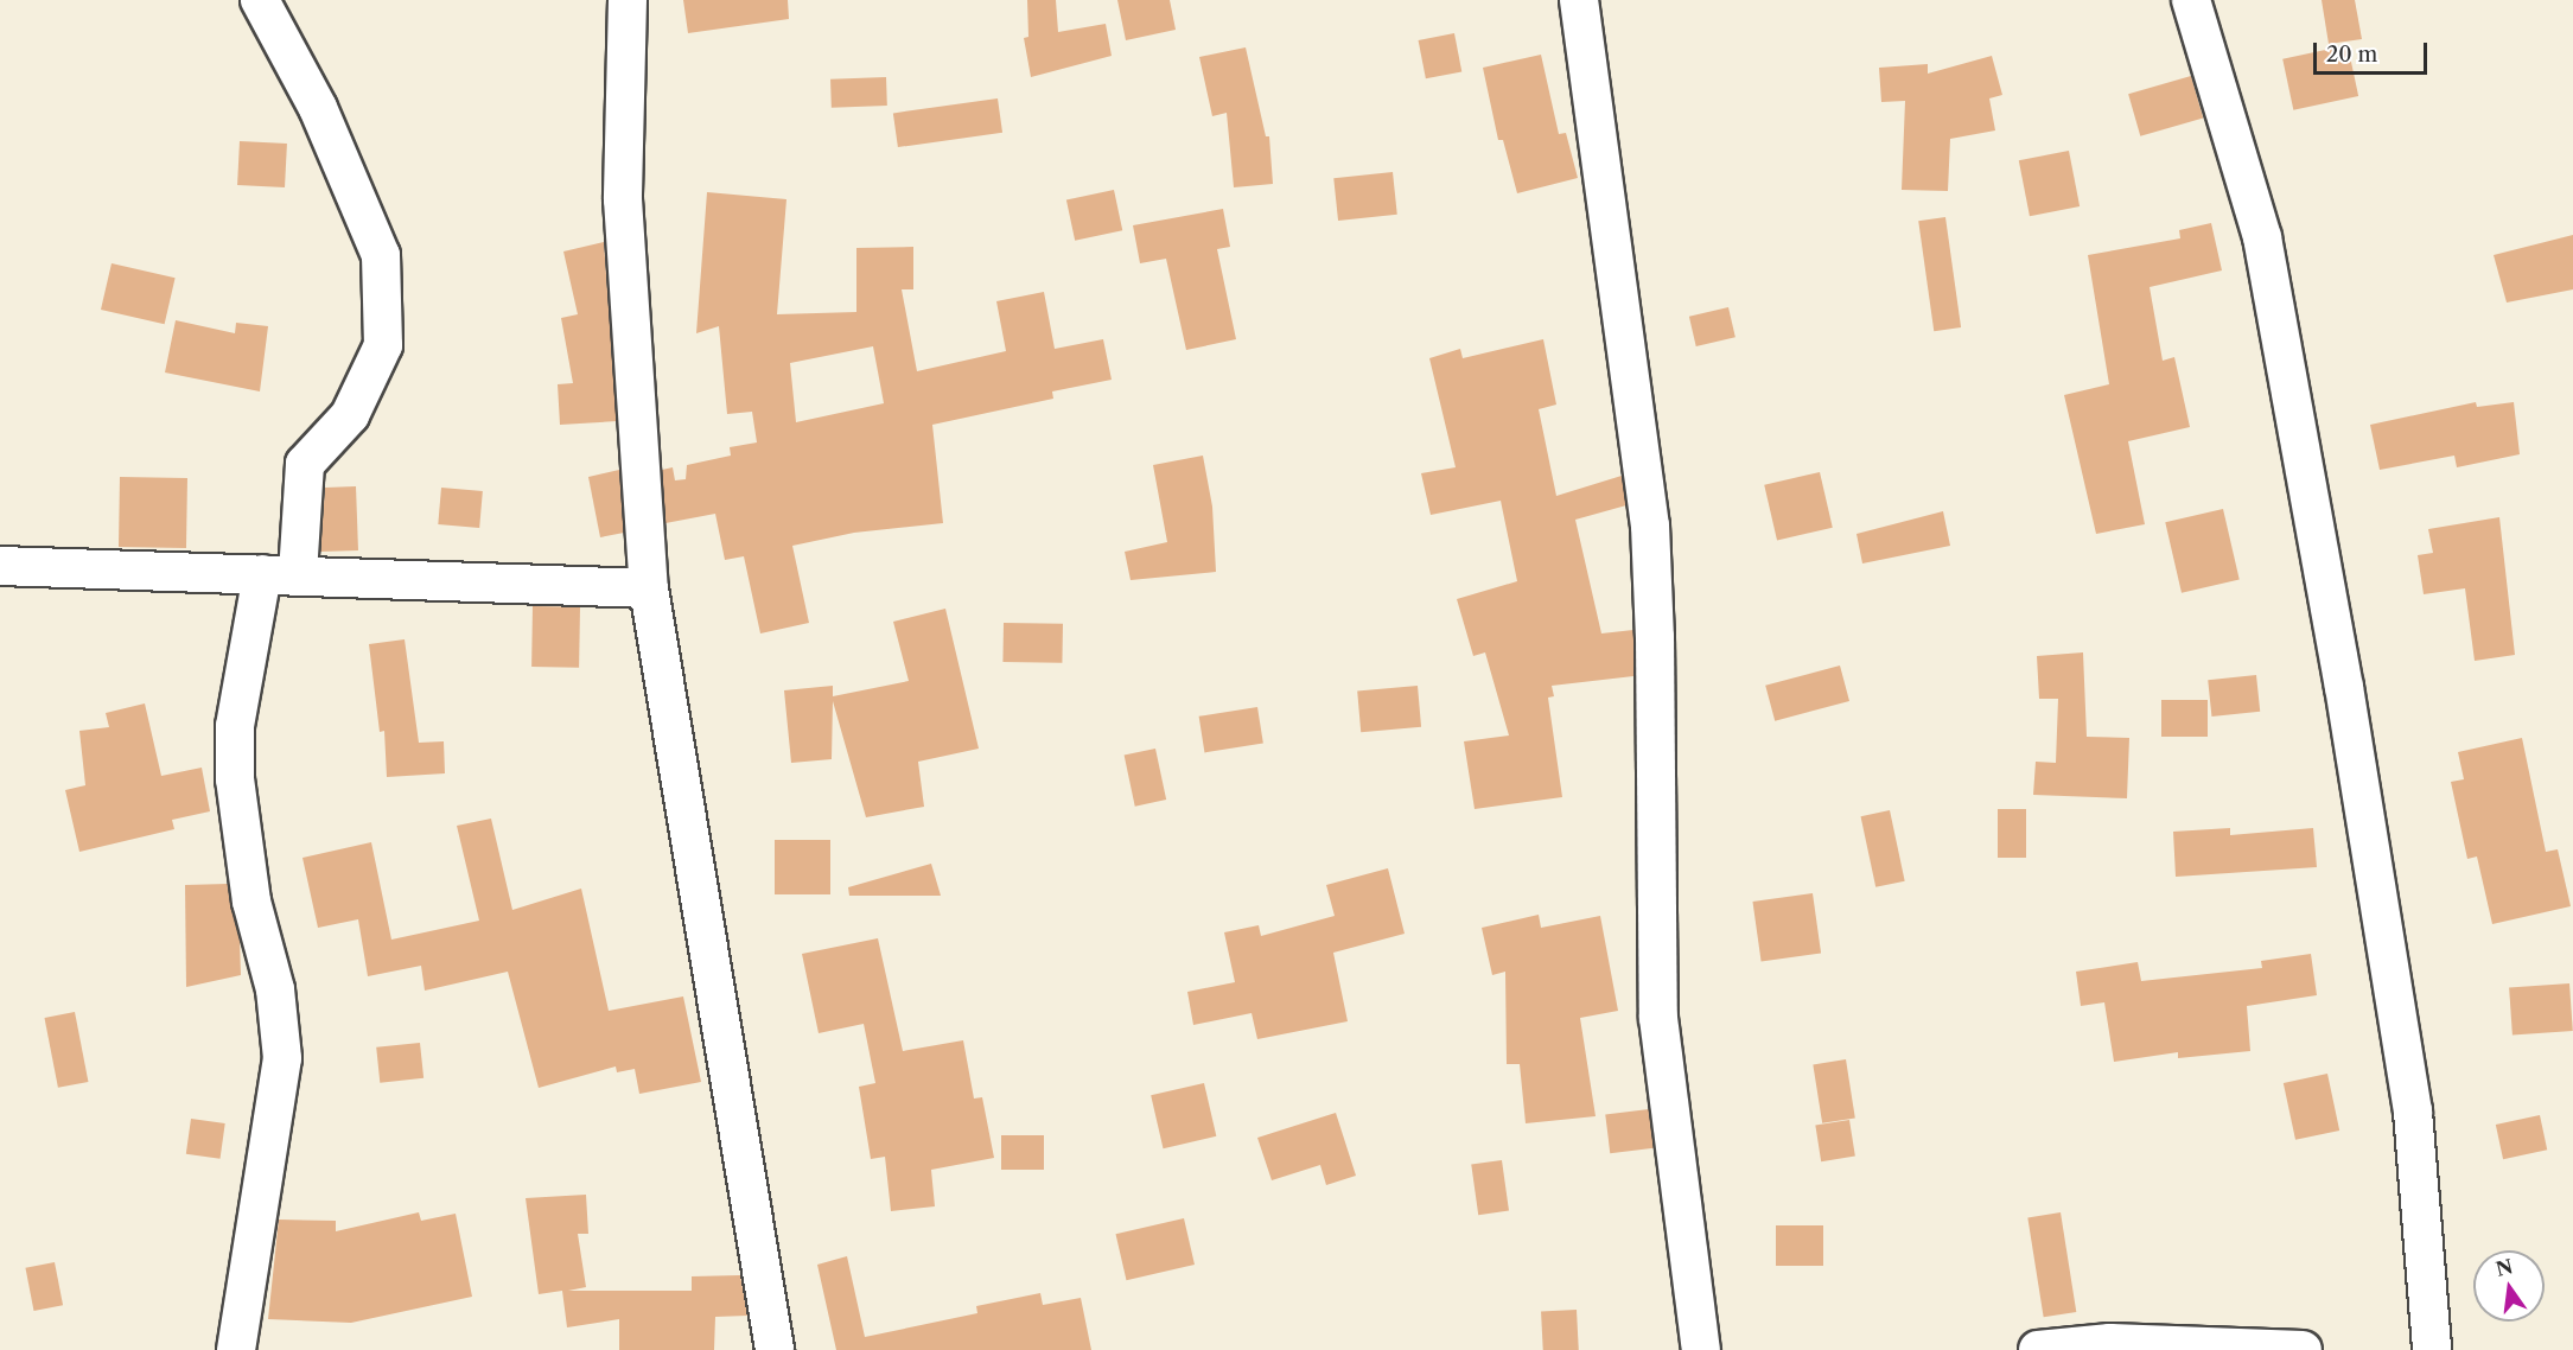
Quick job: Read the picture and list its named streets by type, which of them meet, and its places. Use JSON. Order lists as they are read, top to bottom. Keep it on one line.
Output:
{"scale_bar":"20 m","north":"top"}
